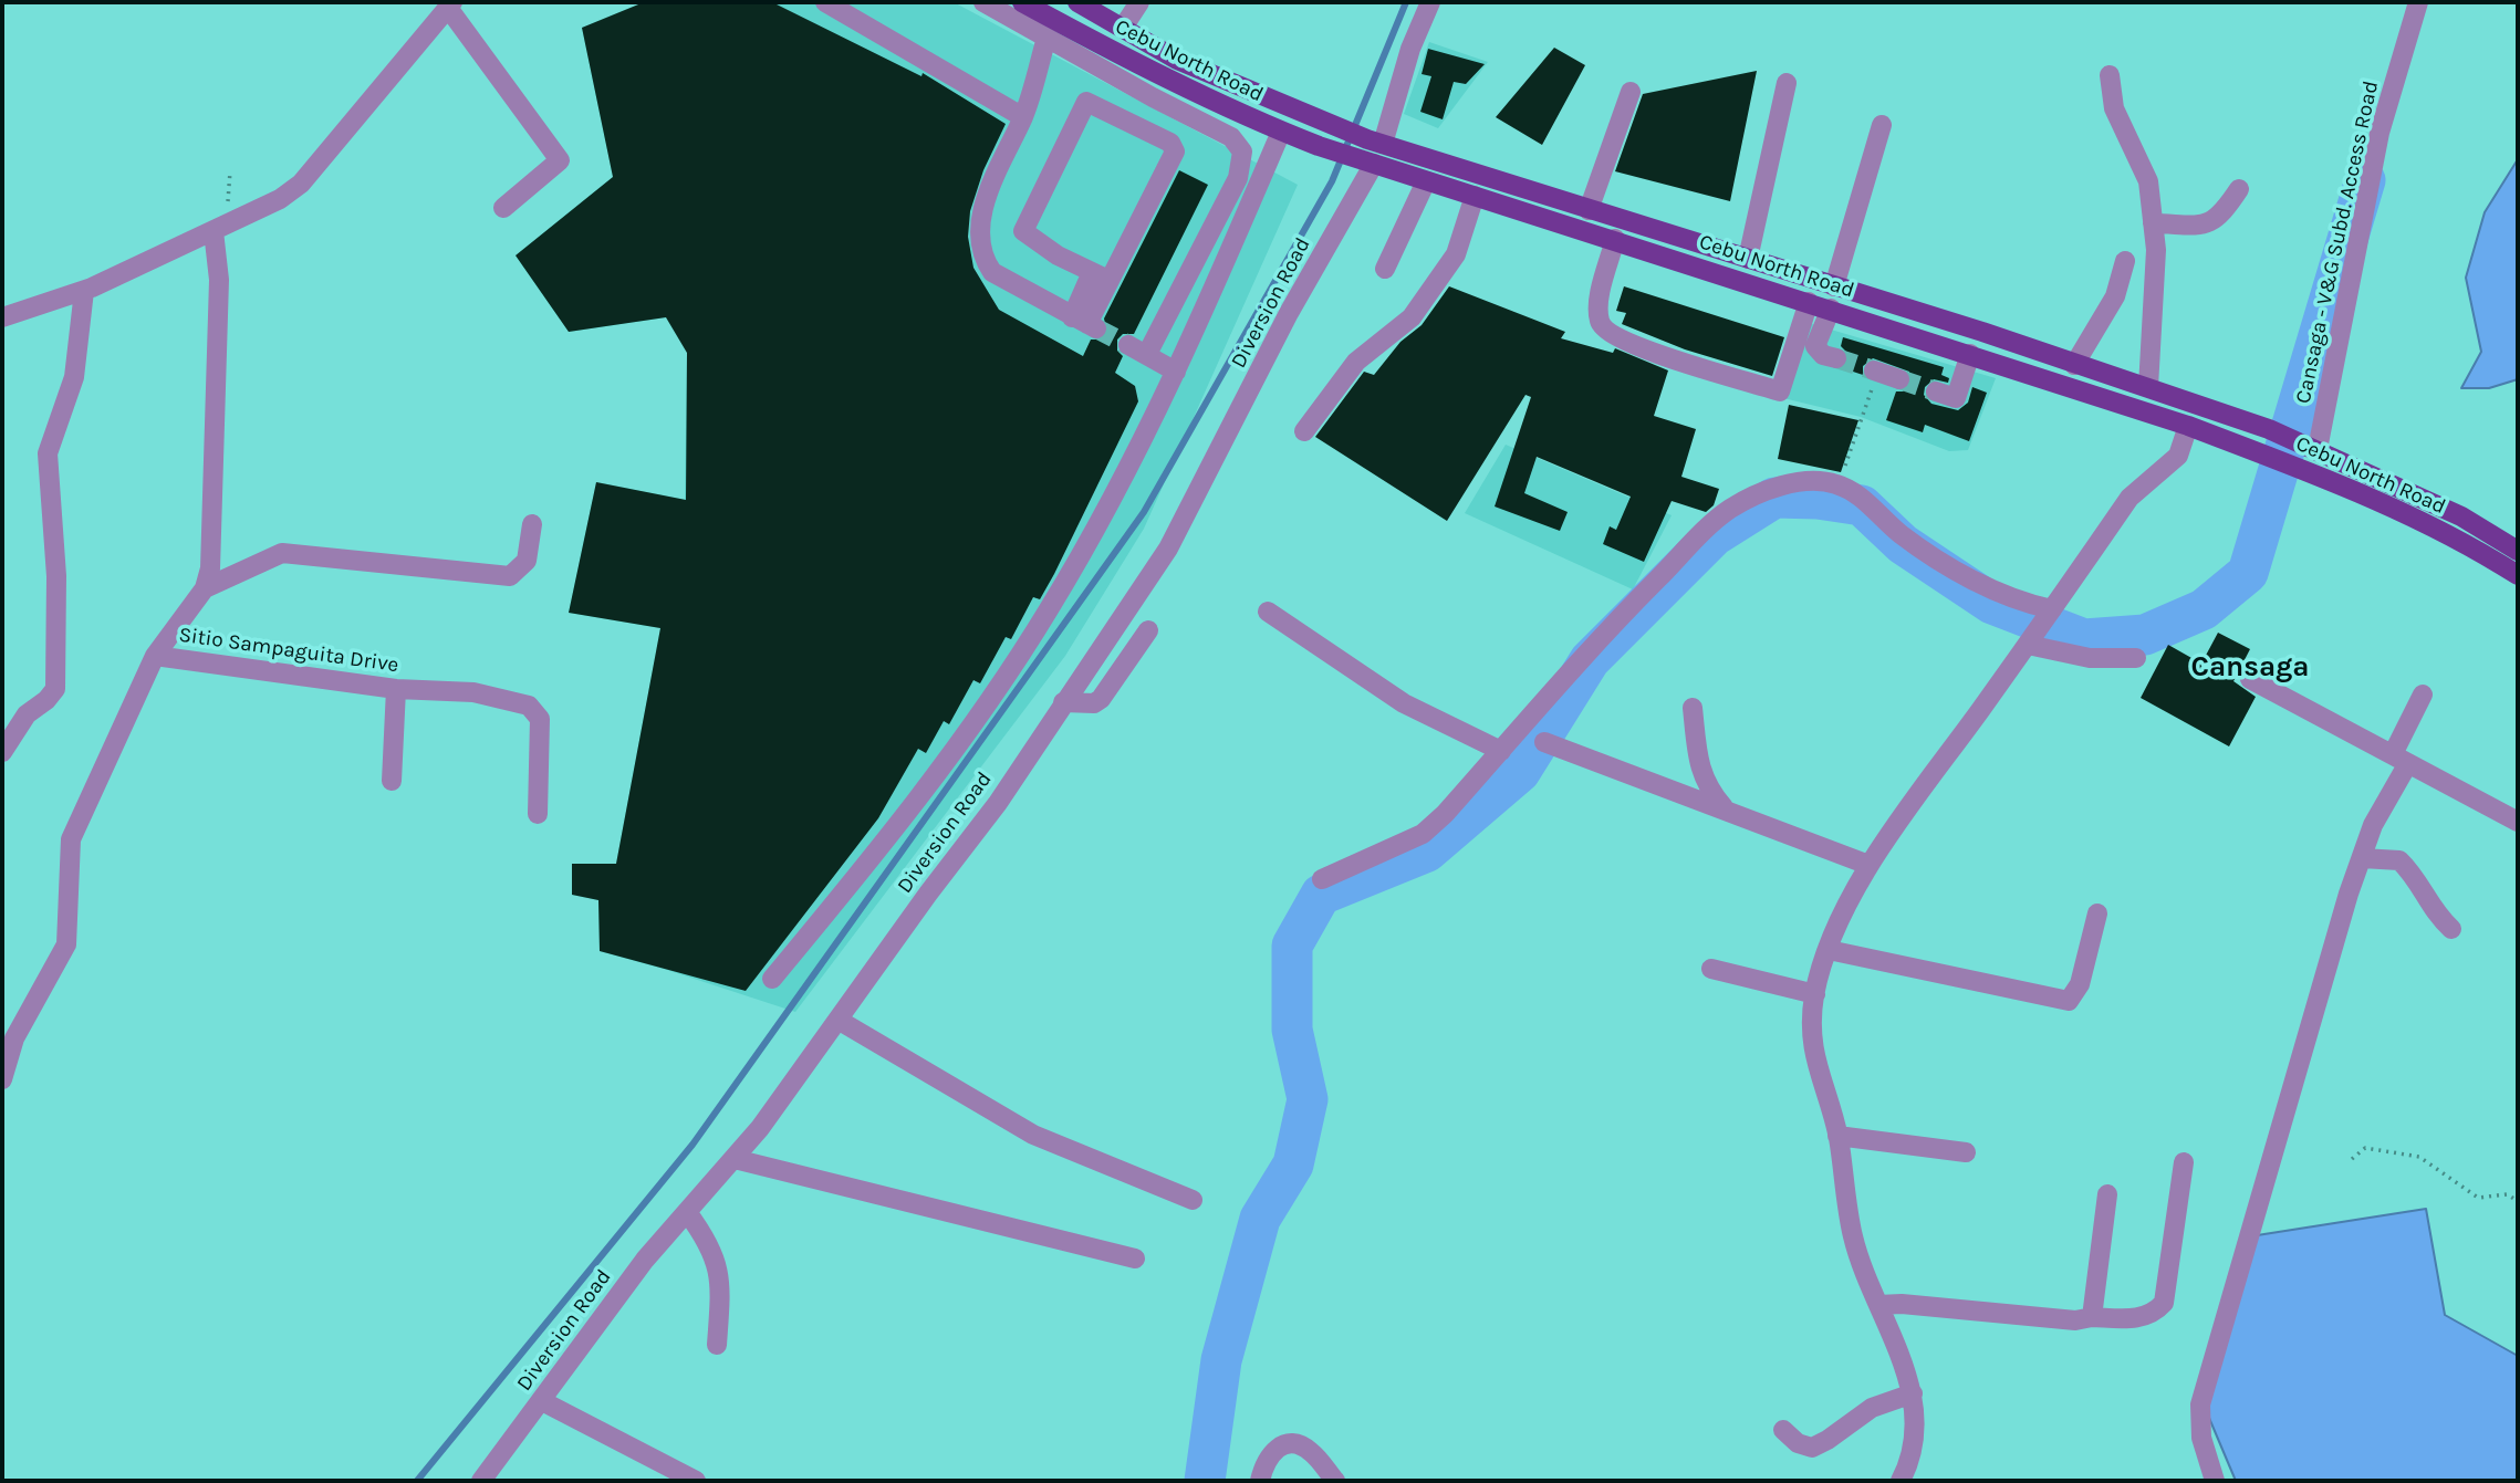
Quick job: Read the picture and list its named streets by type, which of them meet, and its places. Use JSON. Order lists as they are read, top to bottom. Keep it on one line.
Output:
{"streets":{"main road":["Cebu North Road"],"street":["Cansaga - V&G Subd. Access Road","Diversion Road","Sitio Sampaguita Drive"]},"crossings":[["Cebu North Road","Cansaga - V&G Subd. Access Road"],["Cebu North Road","Diversion Road"]],"districts":["Cansaga"]}
